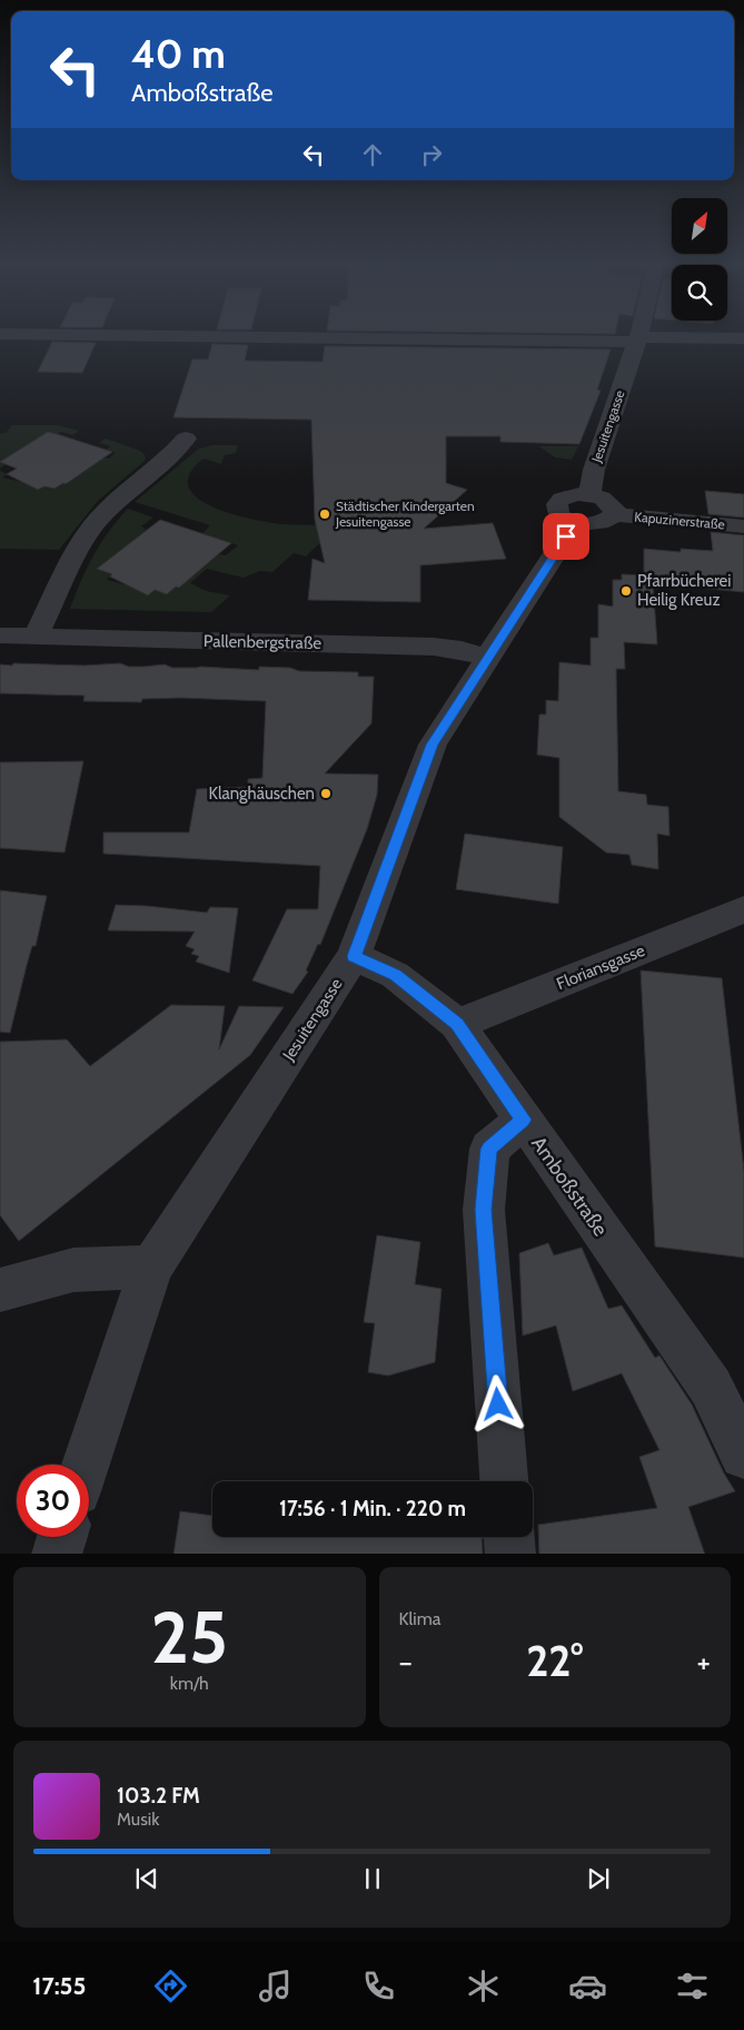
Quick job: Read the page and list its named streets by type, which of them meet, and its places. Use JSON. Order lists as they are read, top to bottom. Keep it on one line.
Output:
{"streets":{"street":["Jesuitengasse","Kapuzinerstraße","Pallenbergstraße","Floriansgasse","Amboßstraße"]},"crossings":[["Jesuitengasse","Pallenbergstraße"],["Jesuitengasse","Amboßstraße"],["Floriansgasse","Amboßstraße"]],"places":["Städtischer Kindergarten Jesuitengasse","Pfarrbücherei Heilig Kreuz","Klanghäuschen"],"north":"top right","page":{"turn":["40 m","Amboßstraße"],"limit":"30","trip":"17:56 · 1 Min. · 220 m","tile":[["25","km/h"],"Klima"],"heat":["−","22°","+"],"song":["103.2 FM","Musik"],"tabs":"17:55"}}
